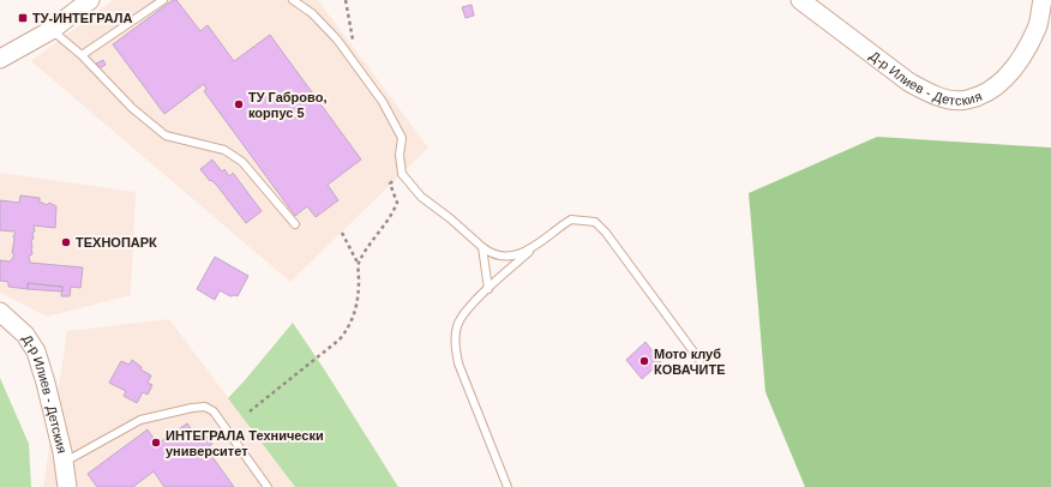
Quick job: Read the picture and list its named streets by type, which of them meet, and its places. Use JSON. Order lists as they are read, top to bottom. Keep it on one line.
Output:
{"streets":{"street":["Д-р Илиев - Детския"]},"places":{"transit":["ТУ-ИНТЕГРАЛА"],"other":["ТУ Габрово, корпус 5","ТЕХНОПАРК","Мото клуб КОВАЧИТЕ","ИНТЕГРАЛА Технически университет"]}}
